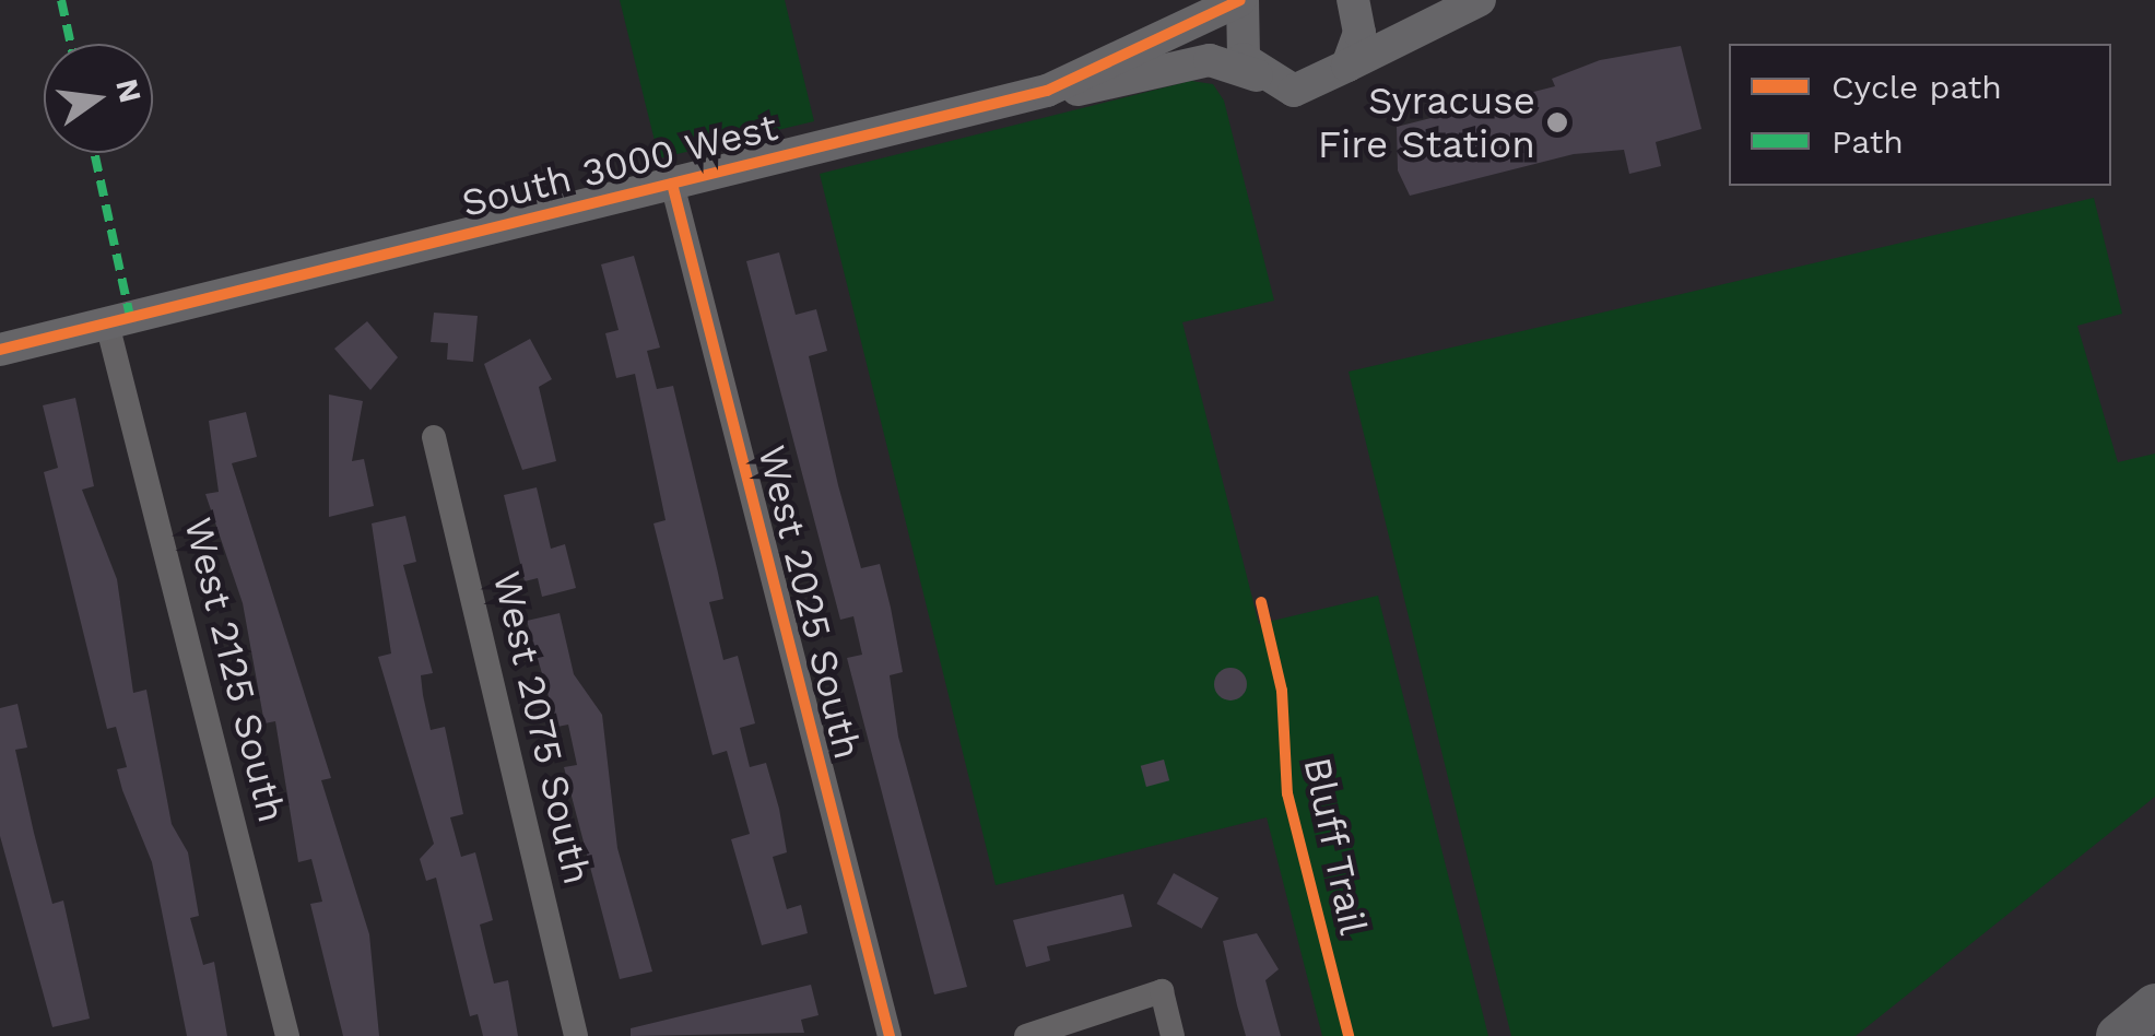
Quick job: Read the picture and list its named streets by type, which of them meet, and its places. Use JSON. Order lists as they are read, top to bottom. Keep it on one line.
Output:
{"streets":{"street":["South 3000 West","West 2025 South","West 2125 South","West 2075 South"],"cycle path":["Bluff Trail"]},"crossings":[["South 3000 West","West 2025 South"],["South 3000 West","West 2125 South"]],"places":["Syracuse Fire Station"],"legend":["Cycle path","Path"],"north":"right"}
